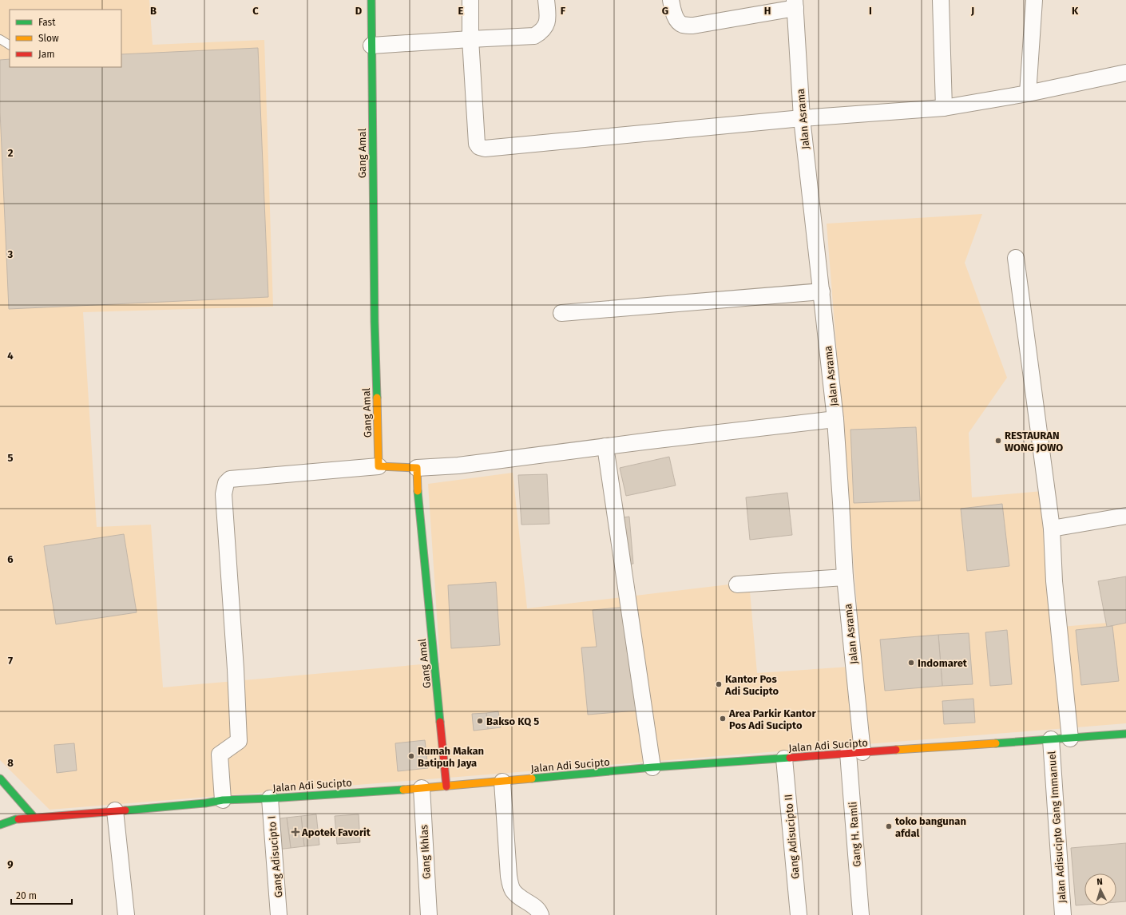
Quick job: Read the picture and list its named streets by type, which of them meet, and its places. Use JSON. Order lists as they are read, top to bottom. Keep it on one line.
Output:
{"streets":{"main road":["Gang Amal","Jalan Adi Sucipto"],"street":["Jalan Asrama","Jalan Adisucipto Gang Immanuel","Gang H. Ramli","Gang Adisucipto II","Gang Ikhlas","Gang Adisucipto I"]},"crossings":[["Jalan Asrama","Jalan Adi Sucipto"],["Jalan Asrama","Gang H. Ramli"],["Gang Amal","Jalan Adi Sucipto"],["Jalan Adi Sucipto","Jalan Adisucipto Gang Immanuel"],["Jalan Adi Sucipto","Gang H. Ramli"],["Jalan Adi Sucipto","Gang Adisucipto II"],["Jalan Adi Sucipto","Gang Ikhlas"],["Jalan Adi Sucipto","Gang Adisucipto I"]],"places":{"other":["RESTAURAN WONG JOWO","Indomaret","Kantor Pos Adi Sucipto","Area Parkir Kantor Pos Adi Sucipto","Bakso KQ 5","Rumah Makan Batipuh Jaya","toko bangunan afdal"],"health":["Apotek Favorit"]},"legend":["Fast","Slow","Jam"],"scale_bar":"20 m","north":"top","grid":{"columns":["B","C","D","E","F","G","H","I","J","K"],"rows":["2","3","4","5","6","7","8","9"]}}
